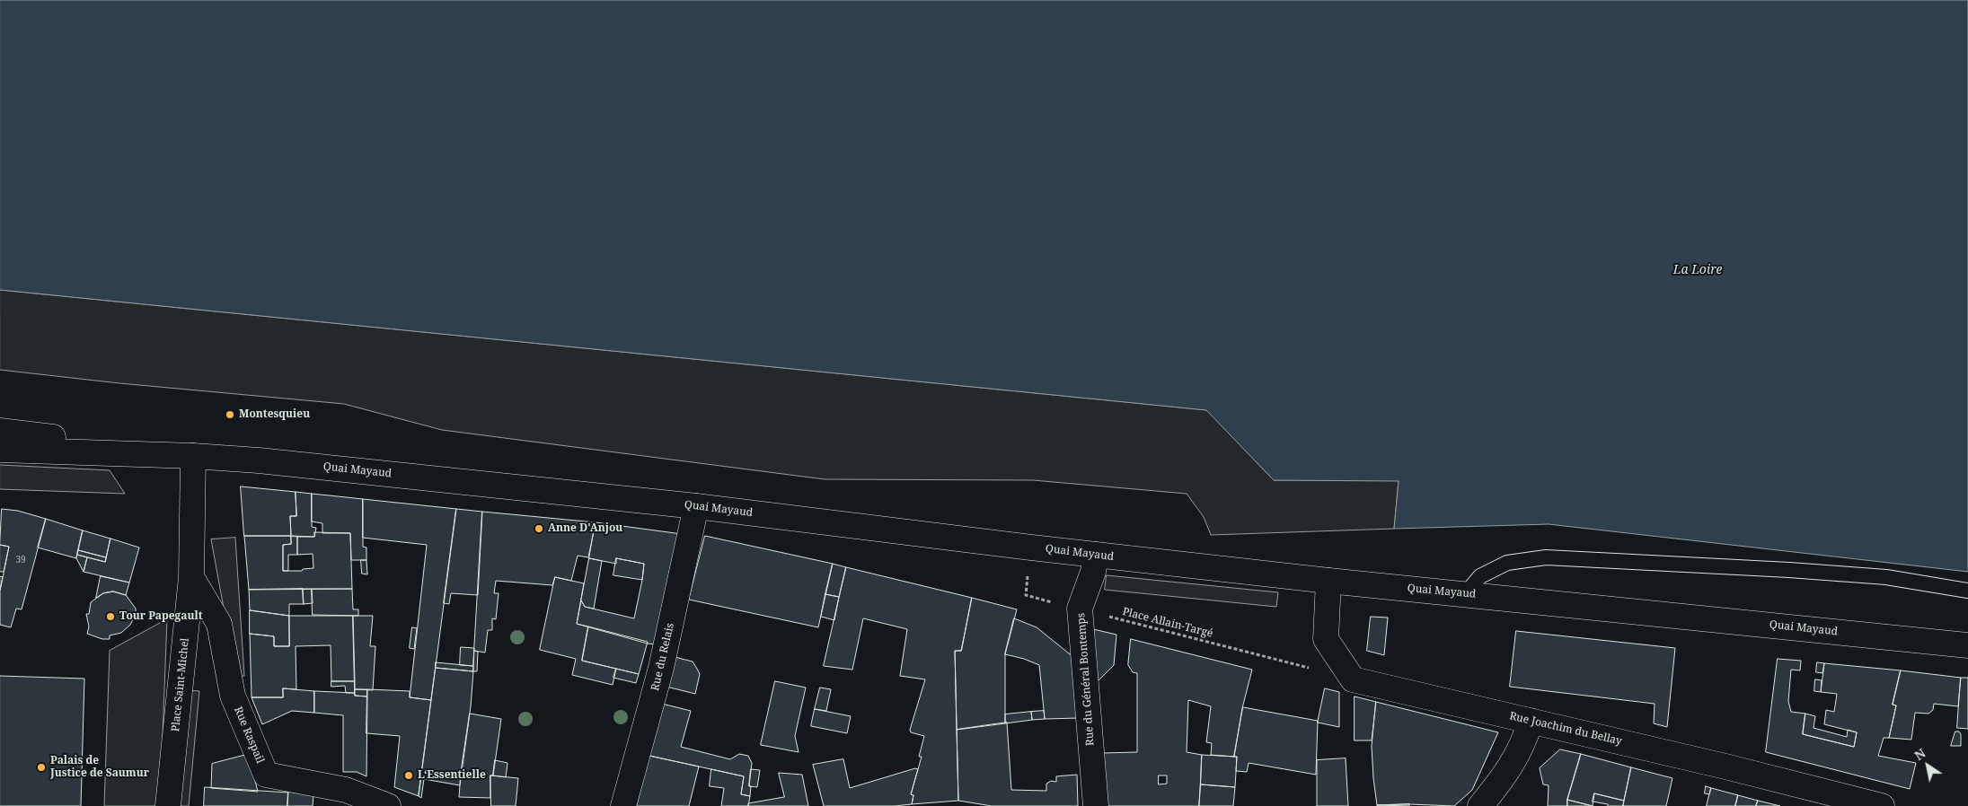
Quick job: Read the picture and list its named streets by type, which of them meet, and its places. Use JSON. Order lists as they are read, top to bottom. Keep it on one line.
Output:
{"streets":{"main road":["Quai Mayaud","Rue du Relais","Rue du Général Bontemps","Place Saint-Michel","Rue Joachim du Bellay","Rue Raspail"],"path":["Place Allain-Targé"]},"crossings":[["Quai Mayaud","Place Allain-Targé"],["Quai Mayaud","Rue du Relais"],["Quai Mayaud","Rue du Général Bontemps"],["Quai Mayaud","Place Saint-Michel"],["Place Allain-Targé","Rue du Général Bontemps"],["Place Allain-Targé","Rue Joachim du Bellay"],["Place Saint-Michel","Rue Raspail"]],"water":["La Loire"],"places":["Montesquieu","Anne D'Anjou","Tour Papegault","Palais de Justice de Saumur","L‘Essentielle"],"house_numbers":["39"],"north":"top left"}
